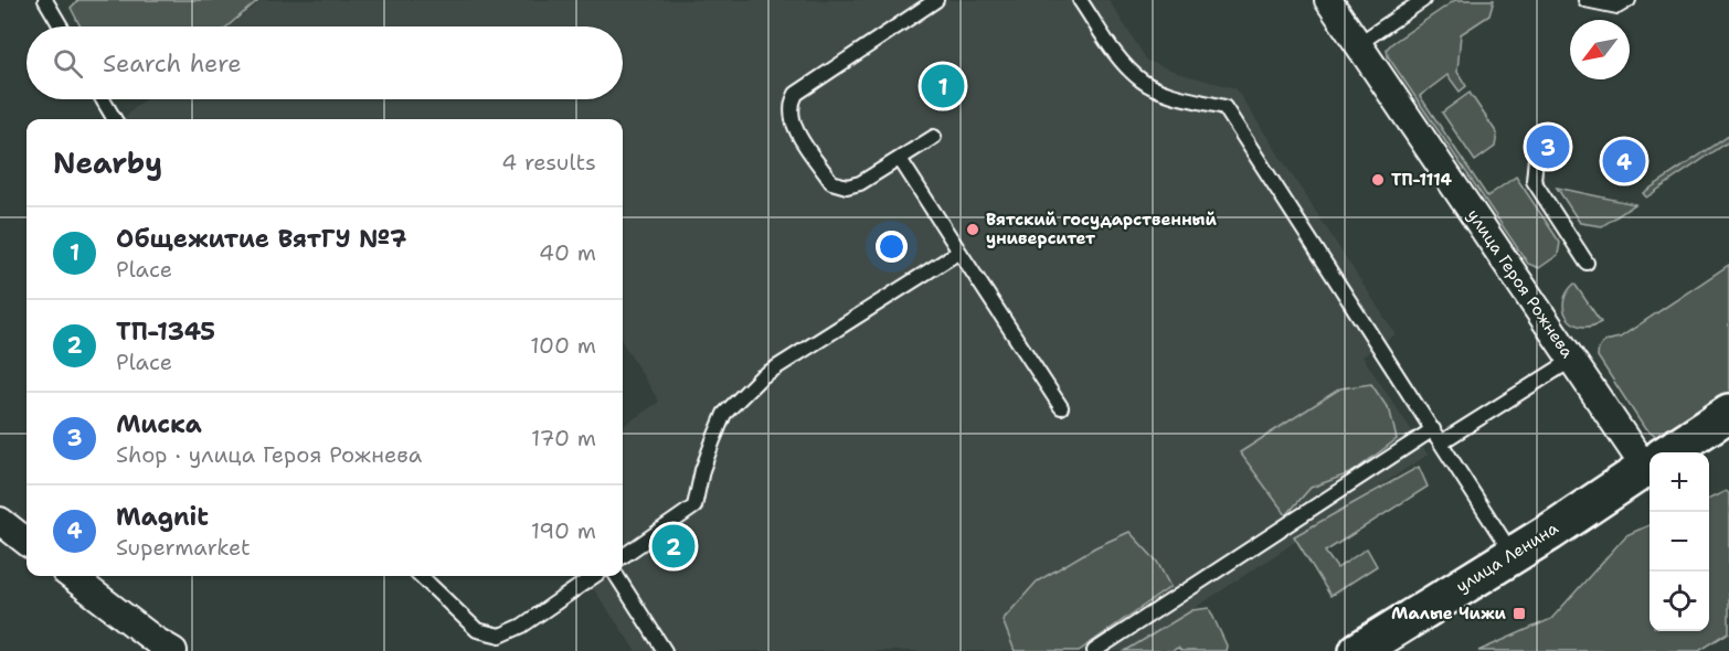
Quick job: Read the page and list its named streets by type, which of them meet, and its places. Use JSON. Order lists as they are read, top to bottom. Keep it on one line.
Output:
{"streets":{"main road":["улица Ленина"],"street":["улица Героя Рожнева"]},"places":{"other":["ТП-1114","Вятский государственный университет"],"transit":["Малые Чижи"]},"north":"bottom left","page":{"search":"Search here","pins":["1","3","4","2"],"heading":["Nearby","4 results"],"list":[{"mark":"1","name":"Общежитие ВятГУ №7","note":"Place","value":"40 m"},{"mark":"2","name":"ТП-1345","note":"Place","value":"100 m"},{"mark":"3","name":"Миска","note":"Shop · улица Героя Рожнева","value":"170 m"},{"mark":"4","name":"Magnit","note":"Supermarket","value":"190 m"}],"map_buttons":["+","−"]}}
